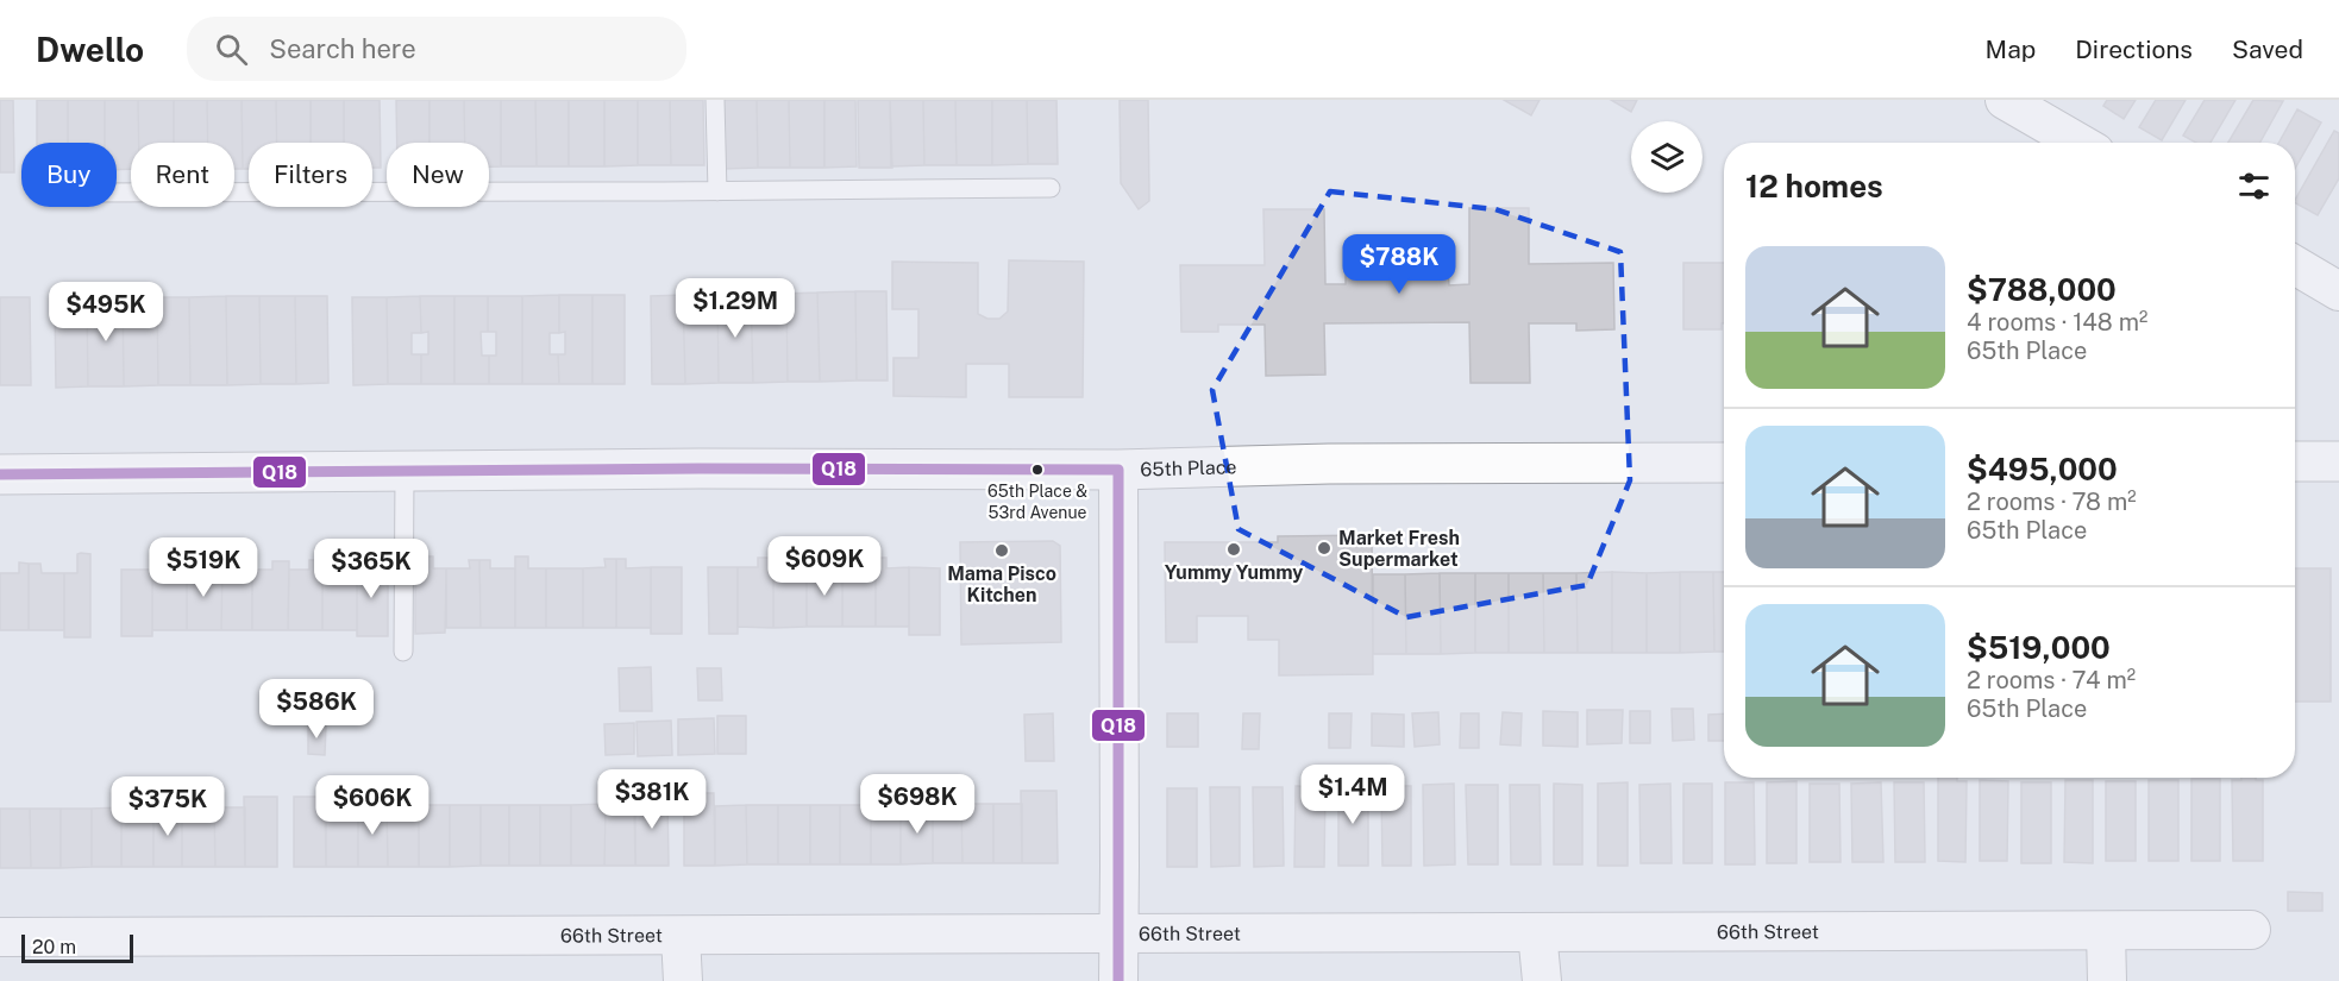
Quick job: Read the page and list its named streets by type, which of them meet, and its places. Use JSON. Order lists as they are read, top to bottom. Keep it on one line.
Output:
{"streets":{"street":["65th Place","66th Street"]},"places":["65th Place & 53rd Avenue","Market Fresh Supermarket","Yummy Yummy","Mama Pisco Kitchen"],"lines":["transit line Q18"],"scale_bar":"20 m","page":{"header":"Dwello","search":"Search here","nav":["Map","Directions","Saved"],"chip":["Buy","Rent","Filters","New"],"heading":"12 homes","list":[{"name":"$788,000","note":"4 rooms · 148 m² · 65th Place"},{"name":"$495,000","note":"2 rooms · 78 m² · 65th Place"},{"name":"$519,000","note":"2 rooms · 74 m² · 65th Place"}],"price":["$788K","$1.29M","$495K","$609K","$519K","$365K","$586K","$1.4M","$381K","$698K","$606K","$375K"],"scale":"20 m"}}
